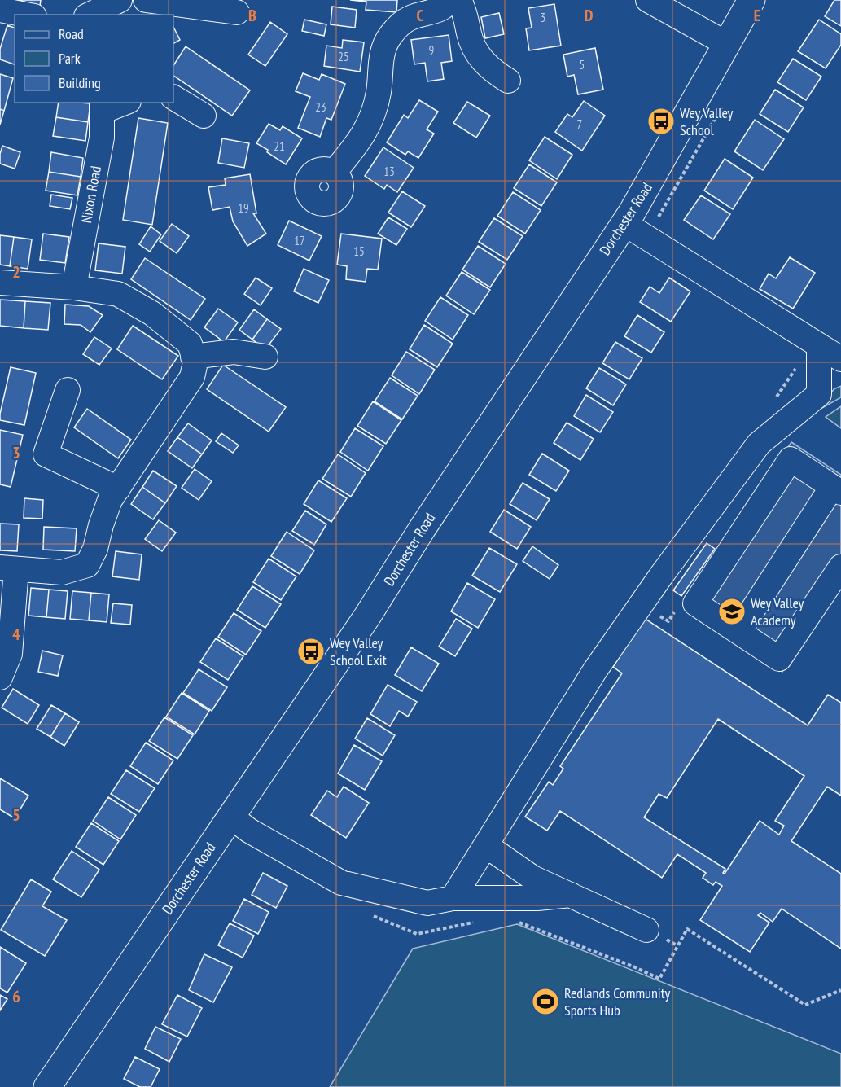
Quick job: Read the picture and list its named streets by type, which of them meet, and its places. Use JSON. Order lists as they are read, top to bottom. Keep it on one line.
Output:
{"streets":{"main road":["Dorchester Road"],"street":["Nixon Road"]},"places":{"bus stop":["Wey Valley School","Wey Valley School Exit"],"school or university":["Wey Valley Academy"],"sports":["Redlands Community Sports Hub"]},"house_numbers":["3","9","25","5","23","7","21","13","19","17","15"],"legend":["Road","Park","Building"],"grid":{"columns":["B","C","D","E"],"rows":["2","3","4","5","6"]}}
